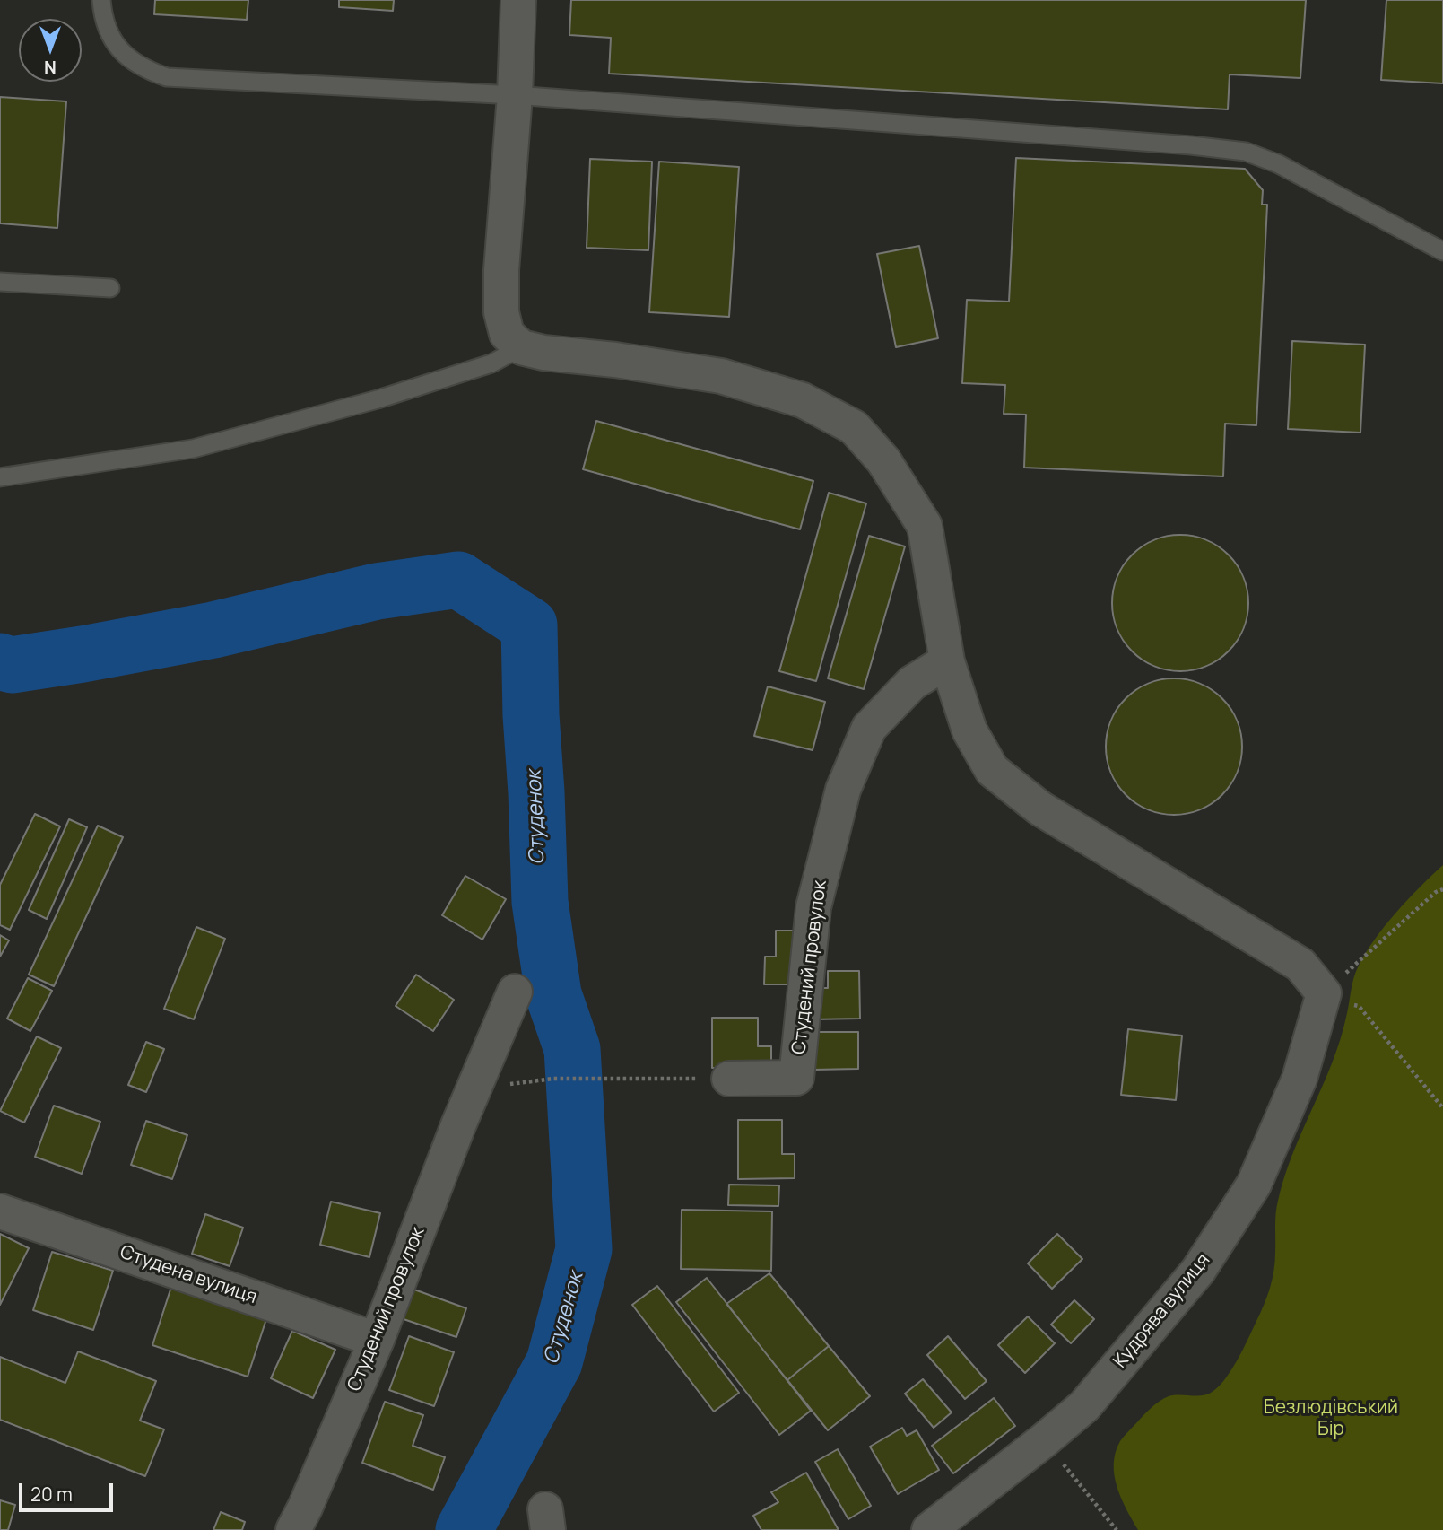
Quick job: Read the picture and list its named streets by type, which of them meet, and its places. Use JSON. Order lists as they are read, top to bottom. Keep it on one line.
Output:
{"streets":{"street":["Студений провулок","Студена вулиця","Кудрява вулиця"]},"crossings":[["Студений провулок","Студена вулиця"]],"water":["Студенок"],"parks":["Безлюдівський Бір"],"scale_bar":"20 m","north":"bottom"}
